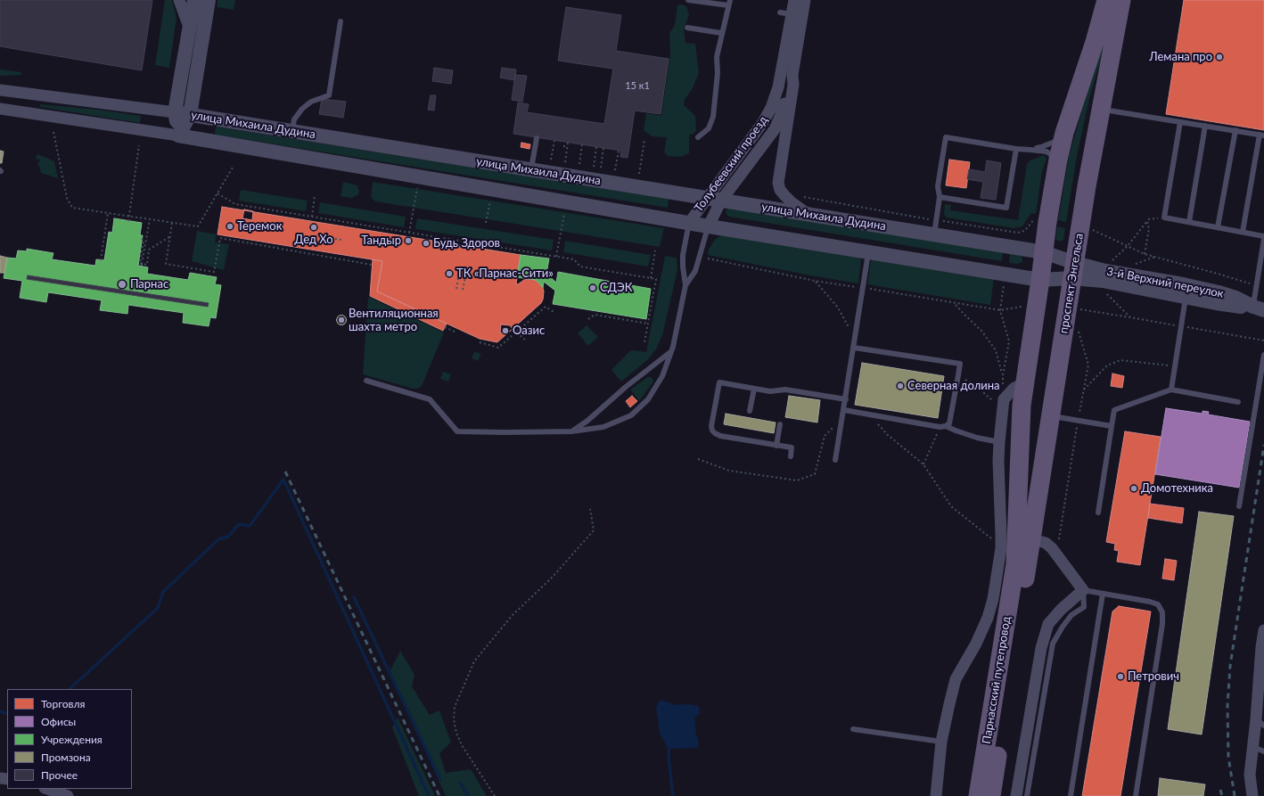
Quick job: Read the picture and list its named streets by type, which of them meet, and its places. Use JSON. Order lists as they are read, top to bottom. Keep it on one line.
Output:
{"streets":{"main road":["проспект Энгельса","Парнасский путепровод"],"street":["улица Михаила Дудина","Толубеевский проезд","3-й Верхний переулок"]},"crossings":[["улица Михаила Дудина","Толубеевский проезд"],["улица Михаила Дудина","3-й Верхний переулок"],["улица Михаила Дудина","проспект Энгельса"],["3-й Верхний переулок","проспект Энгельса"],["проспект Энгельса","Парнасский путепровод"]],"places":["Лемана про","Теремок","Дед Хо","Тандыр","Будь Здоров","ТК «Парнас-Сити»","Парнас","СДЭК","Вентиляционная шахта метро","Оазис","Северная долина","Домотехника","Петрович"],"house_numbers":["15 к1"],"legend":["Торговля","Офисы","Учреждения","Промзона","Прочее"]}
